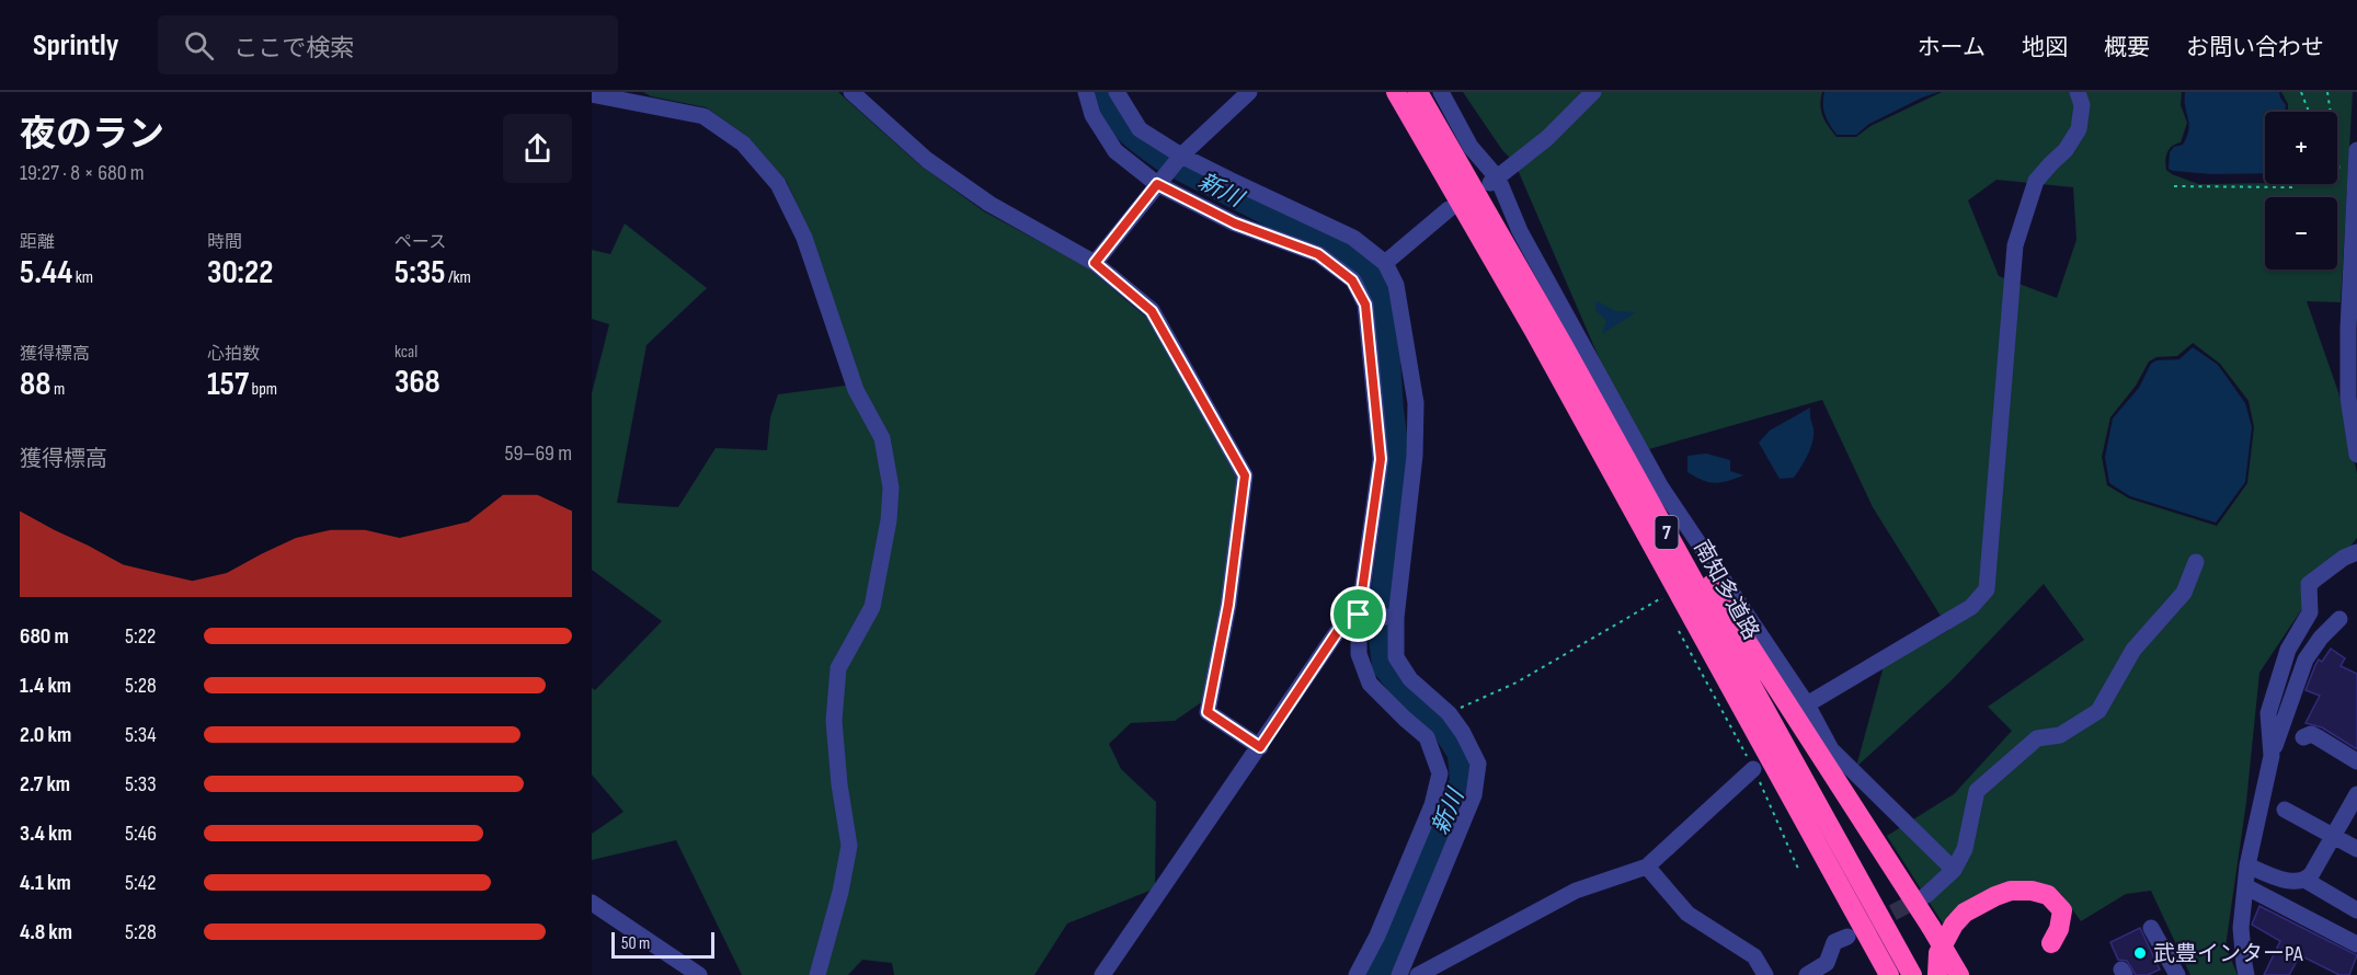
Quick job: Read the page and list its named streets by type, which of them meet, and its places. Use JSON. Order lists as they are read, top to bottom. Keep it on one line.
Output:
{"streets":{"highway":["7","南知多道路"]},"water":["新川"],"places":["武豊インターPA"],"scale_bar":"50 m","page":{"header":"Sprintly","search":"ここで検索","nav":["ホーム","地図","概要","お問い合わせ"],"heading":["夜のラン","19:27 · 8 × 680 m"],"map_buttons":["+","−"],"stats":[["距離","5.44 km"],["時間","30:22"],["ペース","5:35 /km"],["獲得標高","88 m"],["心拍数","157 bpm"],["kcal","368"]],"chart":["獲得標高","59–69 m"],"list":[{"name":"680 m","note":"5:22"},{"name":"1.4 km","note":"5:28"},{"name":"2.0 km","note":"5:34"},{"name":"2.7 km","note":"5:33"},{"name":"3.4 km","note":"5:46"},{"name":"4.1 km","note":"5:42"},{"name":"4.8 km","note":"5:28"}],"scale":"50 m"}}
